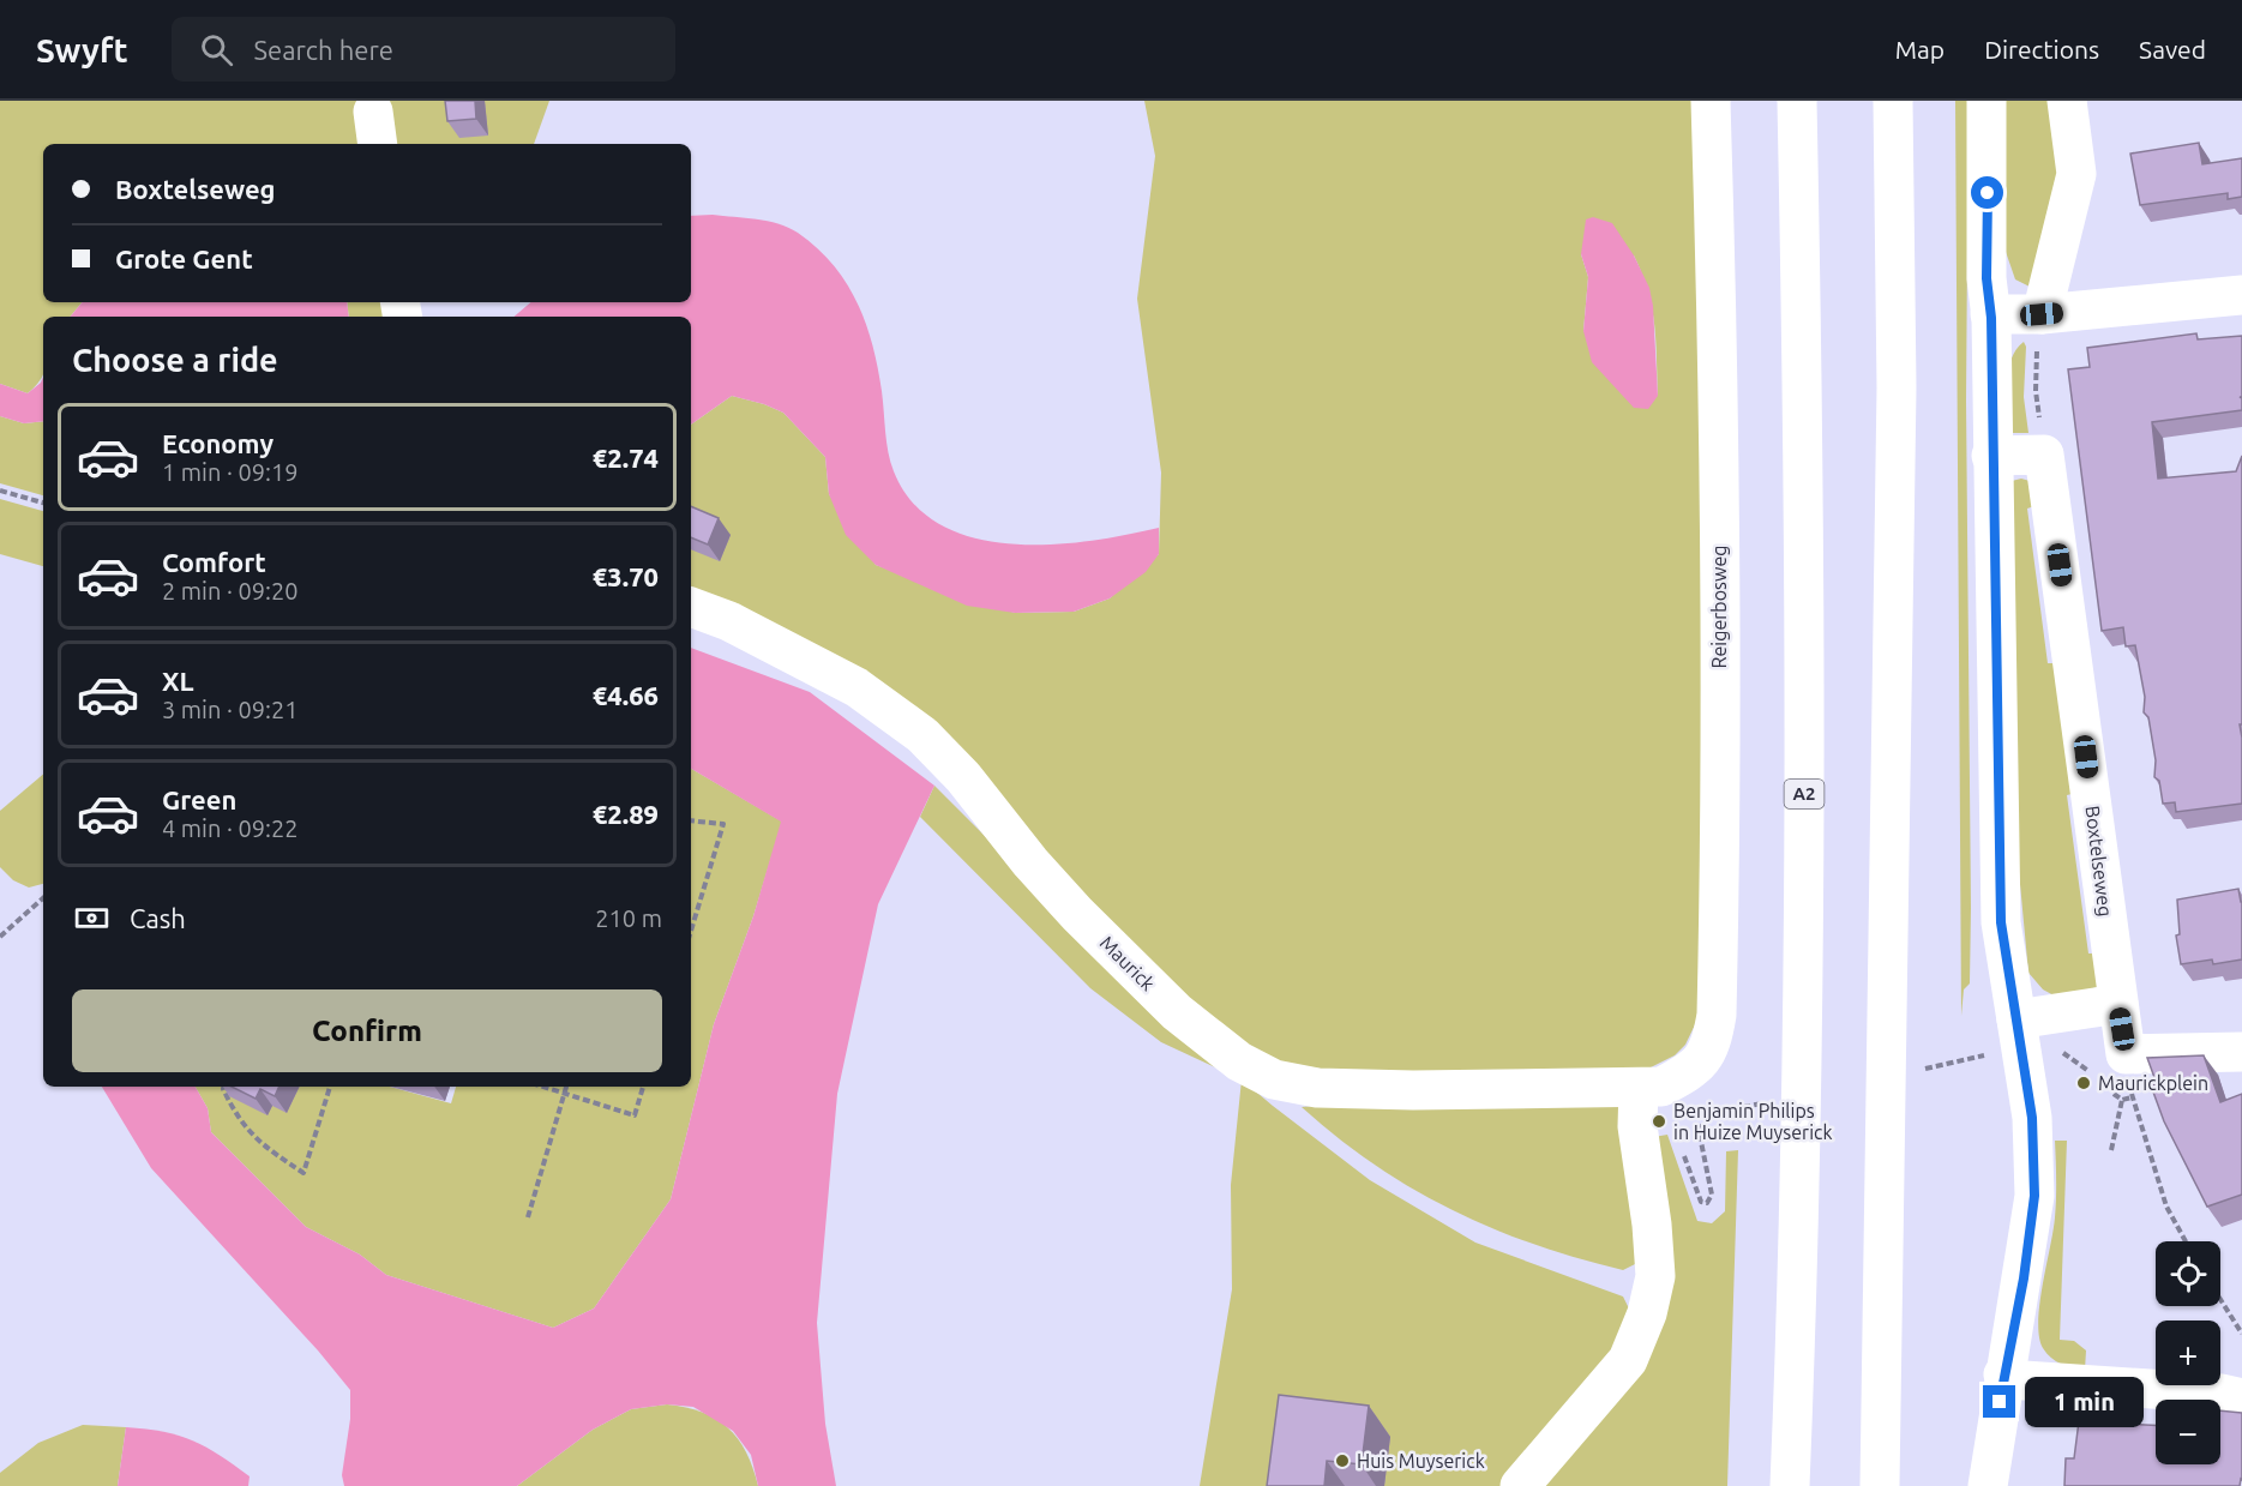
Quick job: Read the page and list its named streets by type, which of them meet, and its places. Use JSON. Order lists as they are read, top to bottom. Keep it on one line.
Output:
{"streets":{"main road":["Reigerbosweg","A2","Boxtelseweg","Maurick"]},"crossings":[["Reigerbosweg","Maurick"]],"places":["Maurickplein","Benjamin Philips in Huize Muyserick","Huis Muyserick"],"page":{"header":"Swyft","search":"Search here","nav":["Map","Directions","Saved"],"banner":["Boxtelseweg","Grote Gent"],"heading":"Choose a ride","list":[{"name":"Economy","note":"1 min · 09:19","value":"€2.74"},{"name":"Comfort","note":"2 min · 09:20","value":"€3.70"},{"name":"XL","note":"3 min · 09:21","value":"€4.66"},{"name":"Green","note":"4 min · 09:22","value":"€2.89"}],"pay":["Cash","210 m"],"buttons":"Confirm","map_buttons":["+","−"],"bubble":"1 min"}}
